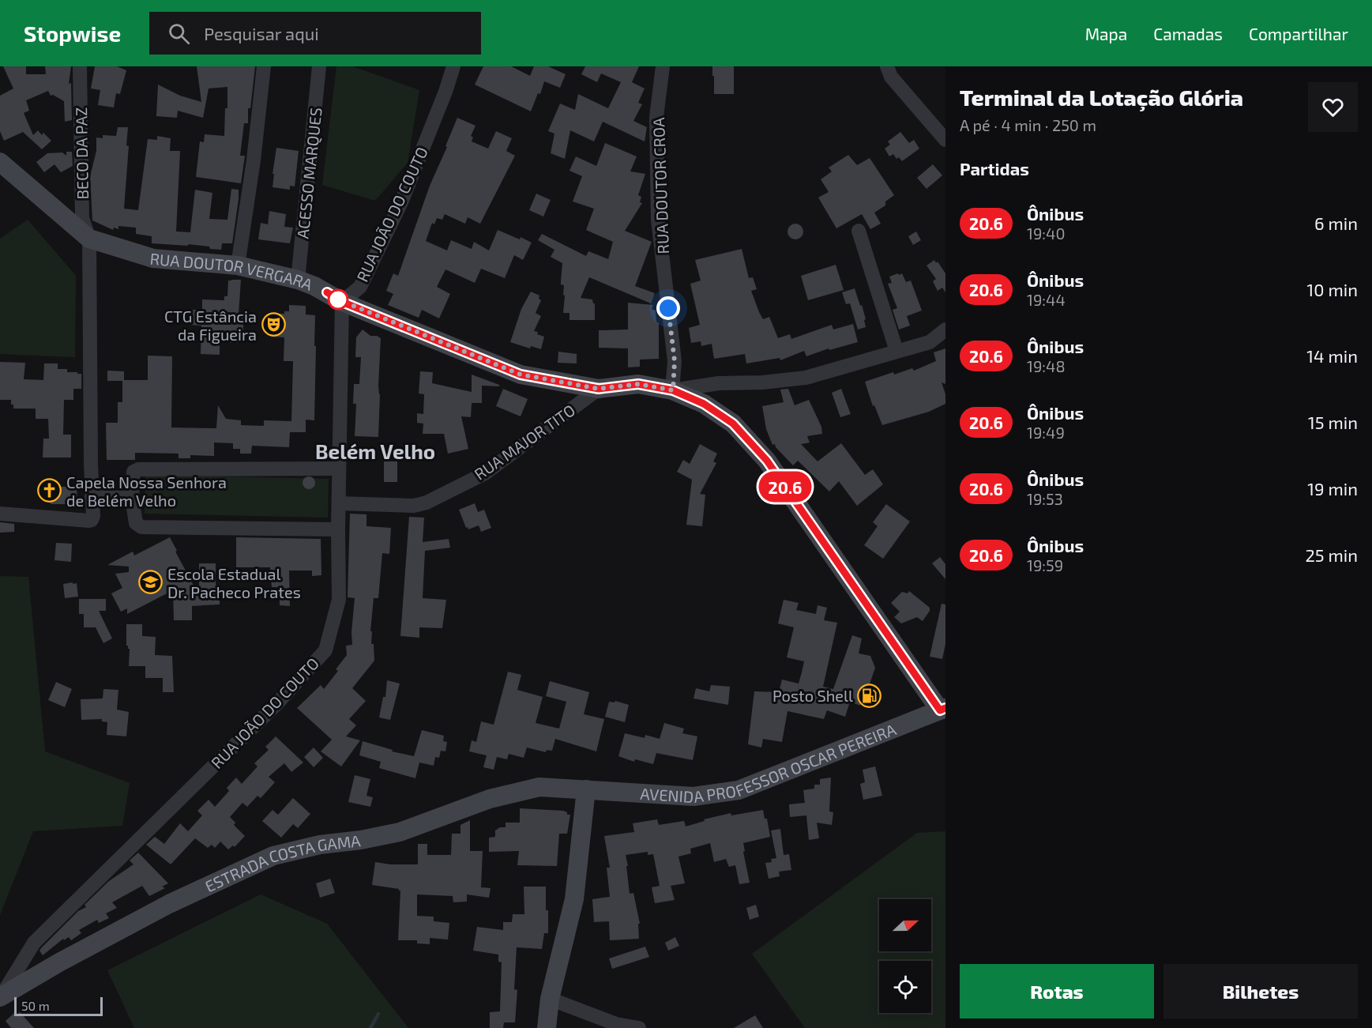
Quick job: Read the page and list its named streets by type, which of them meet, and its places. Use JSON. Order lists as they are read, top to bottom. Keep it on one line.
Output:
{"streets":{"main road":["RUA DOUTOR VERGARA","AVENIDA PROFESSOR OSCAR PEREIRA","ESTRADA COSTA GAMA"],"street":["BECO DA PAZ","ACESSO MARQUES","RUA DOUTOR CROA","RUA JOÃO DO COUTO","RUA MAJOR TITO"]},"crossings":[["BECO DA PAZ","RUA DOUTOR VERGARA"],["ACESSO MARQUES","RUA DOUTOR VERGARA"],["RUA DOUTOR CROA","RUA DOUTOR VERGARA"],["RUA JOÃO DO COUTO","RUA DOUTOR VERGARA"],["RUA JOÃO DO COUTO","RUA MAJOR TITO"],["RUA JOÃO DO COUTO","ESTRADA COSTA GAMA"],["RUA DOUTOR VERGARA","RUA MAJOR TITO"],["RUA DOUTOR VERGARA","AVENIDA PROFESSOR OSCAR PEREIRA"],["AVENIDA PROFESSOR OSCAR PEREIRA","ESTRADA COSTA GAMA"]],"districts":["Belém Velho"],"places":{"theatre":["CTG Estância da Figueira"],"church":["Capela Nossa Senhora de Belém Velho"],"school or university":["Escola Estadual Dr. Pacheco Prates"],"fuel station":["Posto Shell"]},"lines":["bus line 20.6"],"scale_bar":"50 m","north":"right","page":{"header":"Stopwise","search":"Pesquisar aqui","nav":["Mapa","Camadas","Compartilhar"],"on_map":"20.6","heading":[["Terminal da Lotação Glória","A pé · 4 min · 250 m"],"Partidas"],"list":[{"mark":"20.6","name":"Ônibus","note":"19:40","value":"6 min"},{"mark":"20.6","name":"Ônibus","note":"19:44","value":"10 min"},{"mark":"20.6","name":"Ônibus","note":"19:48","value":"14 min"},{"mark":"20.6","name":"Ônibus","note":"19:49","value":"15 min"},{"mark":"20.6","name":"Ônibus","note":"19:53","value":"19 min"},{"mark":"20.6","name":"Ônibus","note":"19:59","value":"25 min"}],"buttons":["Rotas","Bilhetes"],"scale":"50 m"}}
